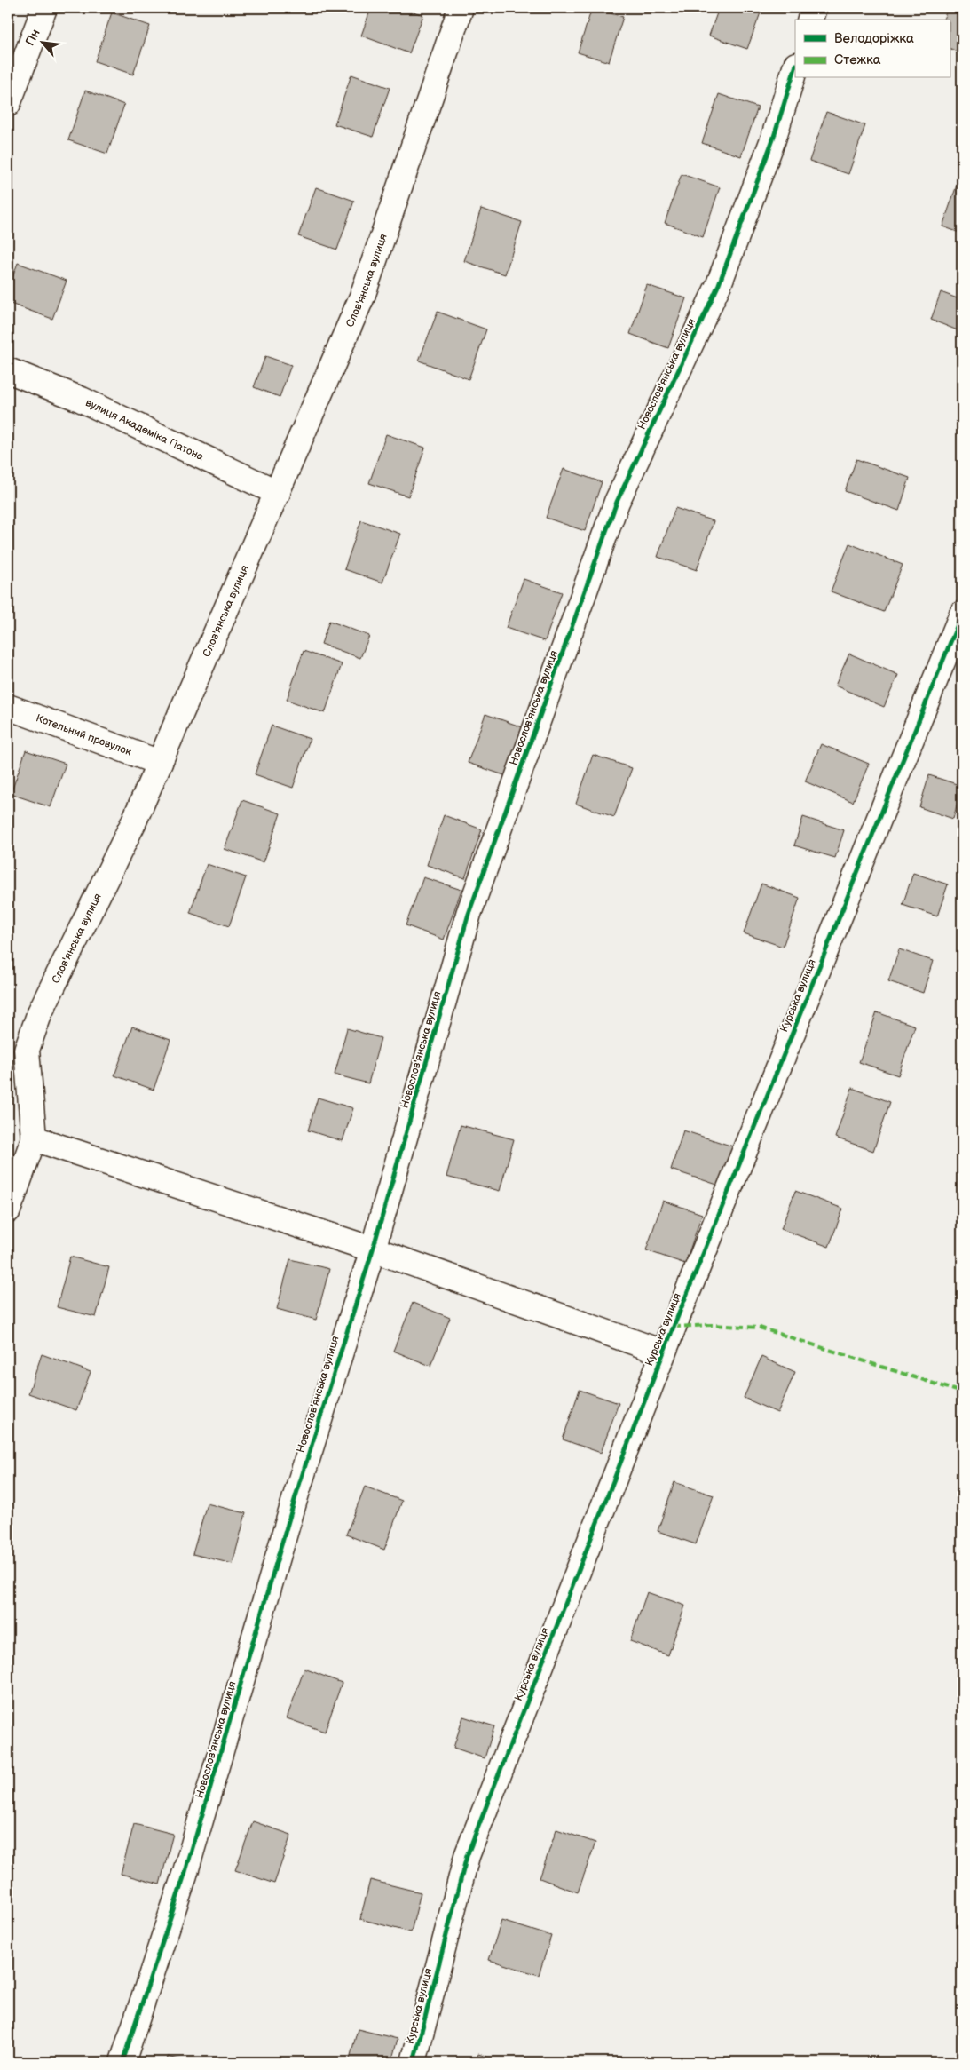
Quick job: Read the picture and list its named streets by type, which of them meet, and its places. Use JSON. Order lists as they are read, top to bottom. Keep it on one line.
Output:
{"streets":{"street":["Слов'янська вулиця","Новослов'янська вулиця","вулиця Академіка Патона","Котельний провулок","Курська вулиця"]},"crossings":[["Слов'янська вулиця","вулиця Академіка Патона"],["Слов'янська вулиця","Котельний провулок"]],"legend":["Велодоріжка","Стежка"],"north":"top left"}
